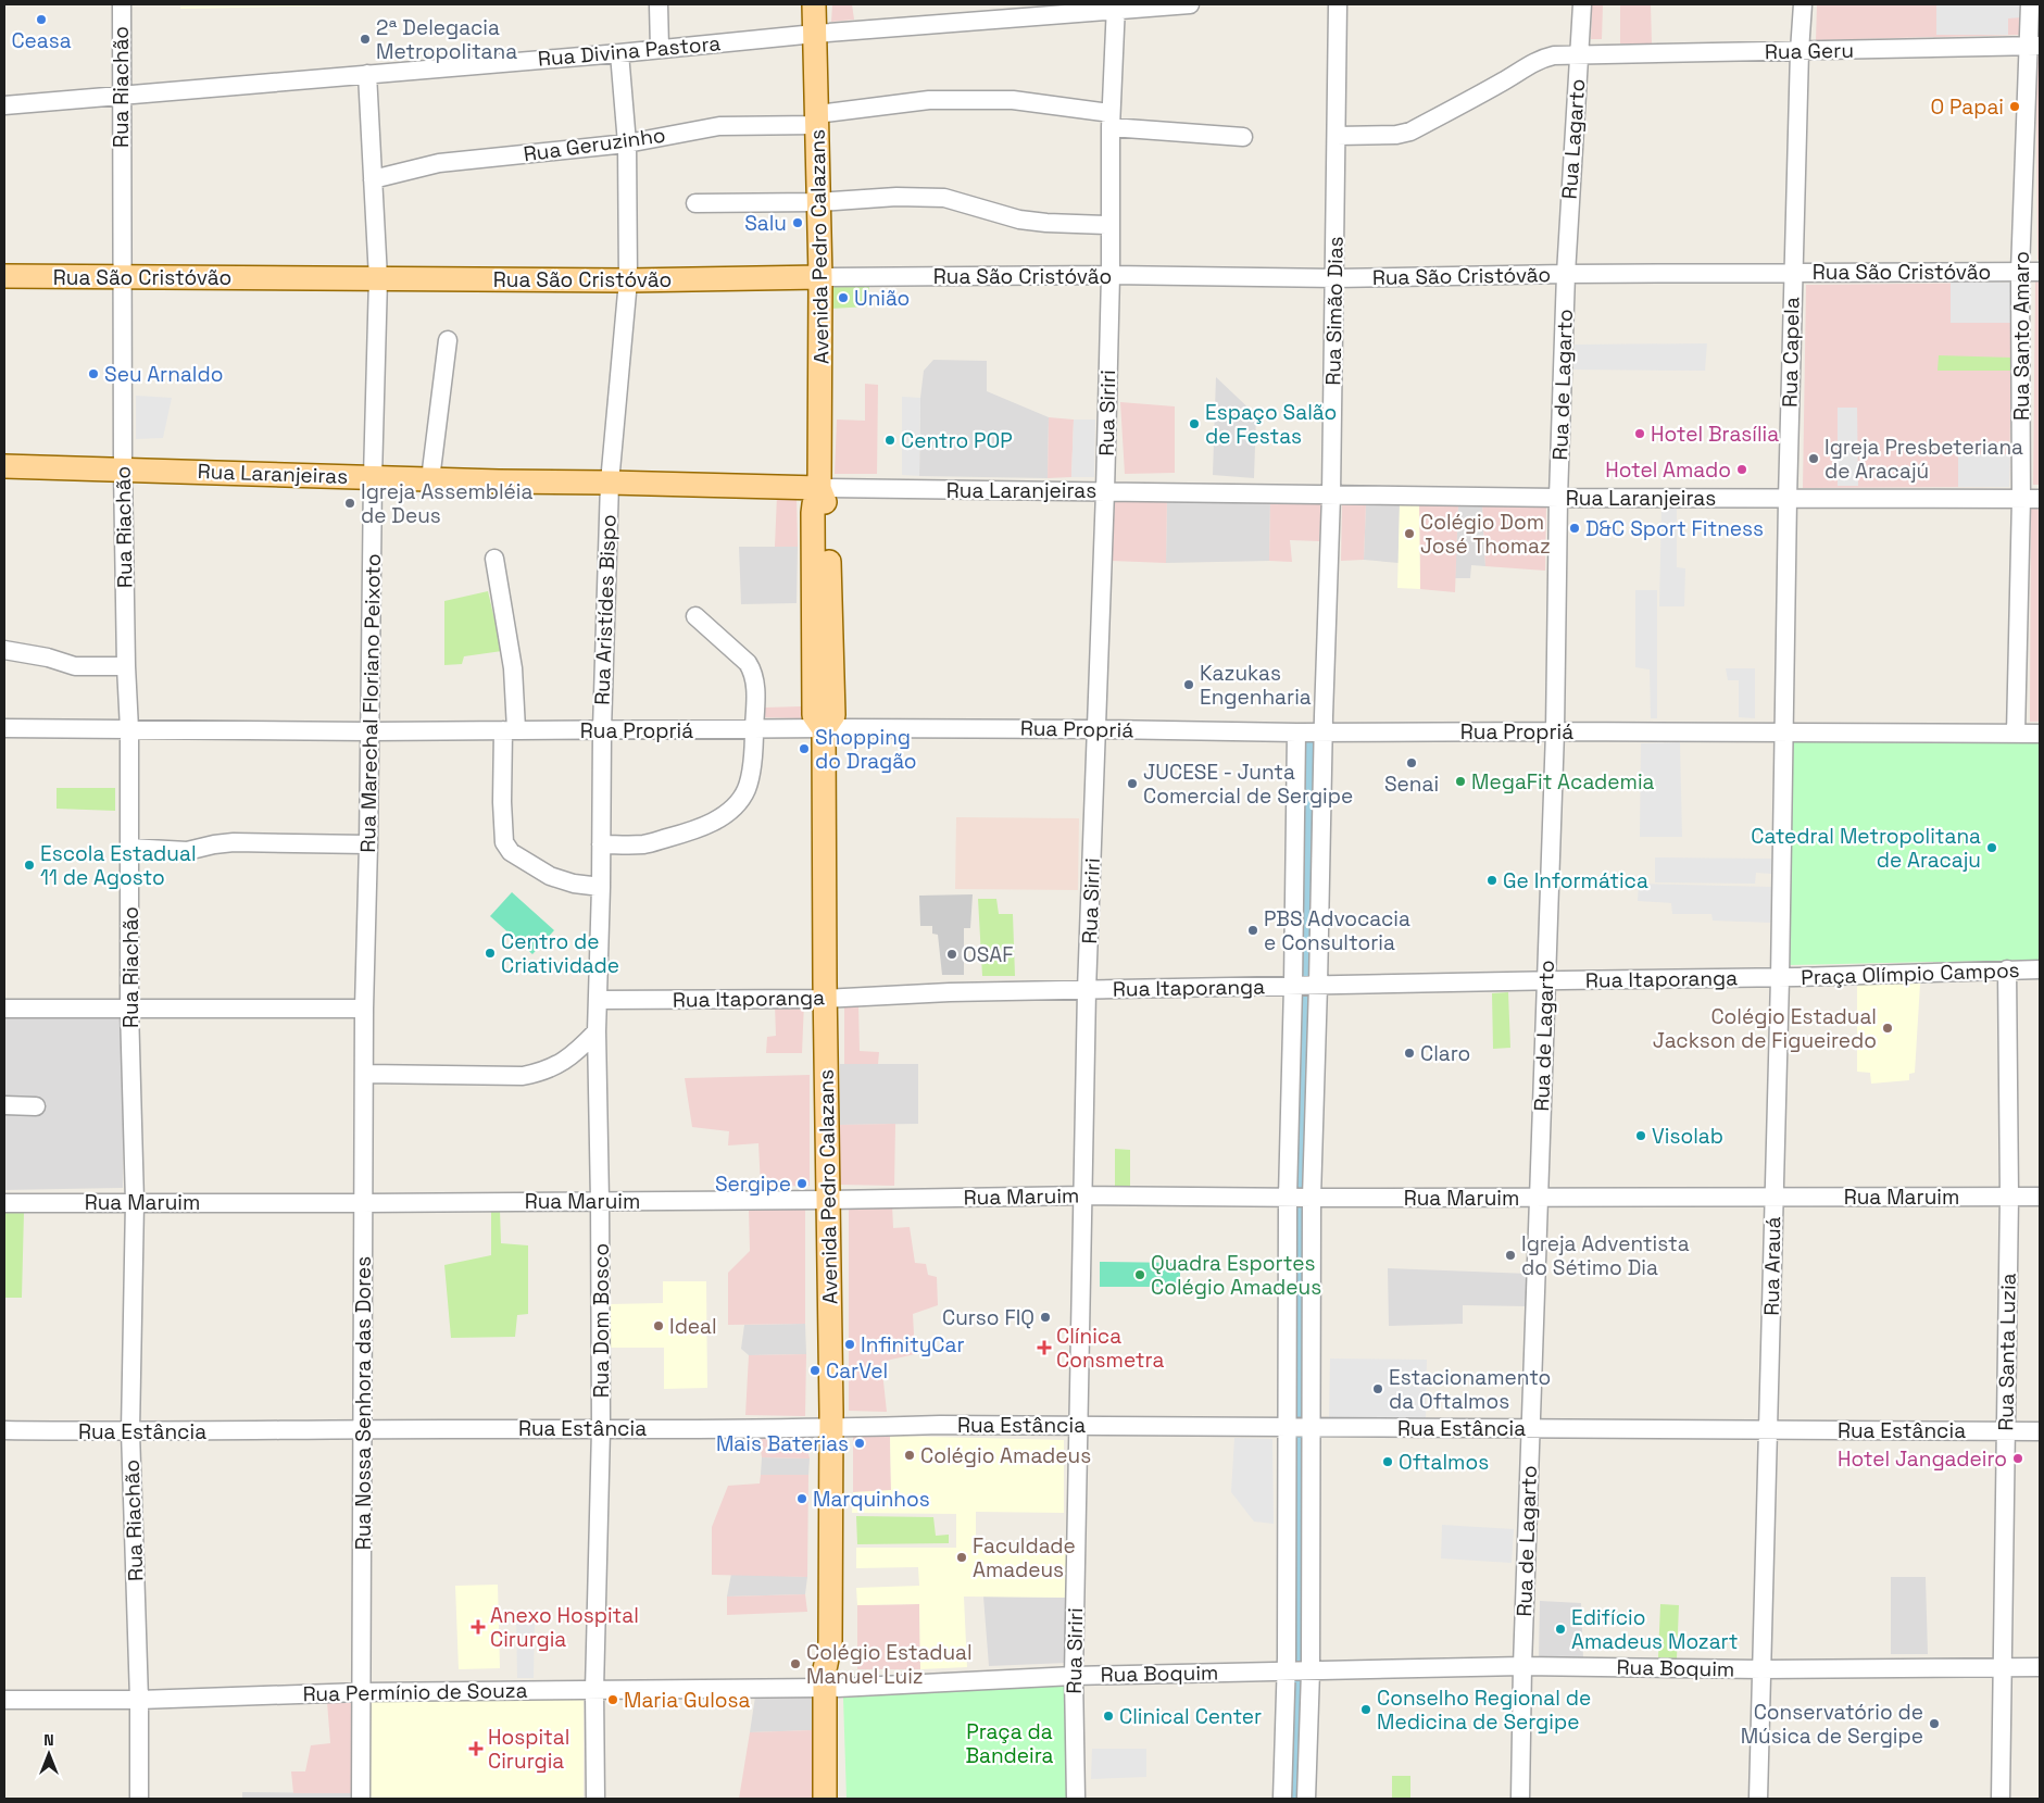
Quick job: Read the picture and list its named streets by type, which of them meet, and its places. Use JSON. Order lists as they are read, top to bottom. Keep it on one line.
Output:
{"streets":{"main road":["Avenida Pedro Calazans","Rua São Cristóvão","Rua Laranjeiras"],"street":["Rua Divina Pastora","Rua Geru","Rua Riachão","Rua Lagarto","Rua Geruzinho","Rua Simão Dias","Rua Santo Amaro","Rua Capela","Rua de Lagarto","Rua Siriri","Rua Aristídes Bispo","Rua Marechal Floriano Peixoto","Rua Propriá","Praça Olímpio Campos","Rua Itaporanga","Rua Maruim","Rua Arauá","Rua Dom Bosco","Rua Santa Luzia","Rua Nossa Senhora das Dores","Rua Estância","Rua Boquim","Rua Permínio de Souza"]},"crossings":[["Rua Divina Pastora","Rua Riachão"],["Rua Divina Pastora","Avenida Pedro Calazans"],["Rua Divina Pastora","Rua Siriri"],["Rua Divina Pastora","Rua Aristídes Bispo"],["Rua Divina Pastora","Rua Marechal Floriano Peixoto"],["Rua Geru","Rua Lagarto"],["Rua Geru","Rua Simão Dias"],["Rua Geru","Rua Santo Amaro"],["Rua Geru","Rua Capela"],["Rua Riachão","Rua São Cristóvão"],["Rua Riachão","Rua Laranjeiras"],["Rua Riachão","Rua Propriá"],["Rua Riachão","Rua Maruim"],["Rua Riachão","Rua Estância"],["Rua Riachão","Rua Permínio de Souza"],["Rua Lagarto","Rua São Cristóvão"],["Rua Lagarto","Rua de Lagarto"],["Rua Geruzinho","Avenida Pedro Calazans"],["Rua Geruzinho","Rua Siriri"],["Rua Geruzinho","Rua Aristídes Bispo"],["Rua Geruzinho","Rua Marechal Floriano Peixoto"],["Avenida Pedro Calazans","Rua São Cristóvão"],["Avenida Pedro Calazans","Rua Laranjeiras"],["Avenida Pedro Calazans","Rua Propriá"],["Avenida Pedro Calazans","Rua Itaporanga"],["Avenida Pedro Calazans","Rua Maruim"],["Avenida Pedro Calazans","Rua Estância"],["Avenida Pedro Calazans","Rua Boquim"],["Avenida Pedro Calazans","Rua Permínio de Souza"],["Rua São Cristóvão","Rua Simão Dias"],["Rua São Cristóvão","Rua Santo Amaro"],["Rua São Cristóvão","Rua Capela"],["Rua São Cristóvão","Rua de Lagarto"],["Rua São Cristóvão","Rua Siriri"],["Rua São Cristóvão","Rua Aristídes Bispo"],["Rua São Cristóvão","Rua Marechal Floriano Peixoto"],["Rua Simão Dias","Rua Laranjeiras"],["Rua Simão Dias","Rua Propriá"],["Rua Santo Amaro","Rua Laranjeiras"],["Rua Capela","Rua Laranjeiras"],["Rua Capela","Rua Propriá"],["Rua Capela","Rua Arauá"],["Rua de Lagarto","Rua Laranjeiras"],["Rua de Lagarto","Rua Propriá"],["Rua de Lagarto","Rua Itaporanga"],["Rua de Lagarto","Rua Maruim"],["Rua de Lagarto","Rua Estância"],["Rua de Lagarto","Rua Boquim"],["Rua Siriri","Rua Laranjeiras"],["Rua Siriri","Rua Propriá"],["Rua Siriri","Rua Itaporanga"],["Rua Siriri","Rua Maruim"],["Rua Siriri","Rua Estância"],["Rua Siriri","Rua Boquim"],["Rua Laranjeiras","Rua Aristídes Bispo"],["Rua Laranjeiras","Rua Marechal Floriano Peixoto"],["Rua Aristídes Bispo","Rua Propriá"],["Rua Aristídes Bispo","Rua Itaporanga"],["Rua Aristídes Bispo","Rua Maruim"],["Rua Aristídes Bispo","Rua Dom Bosco"],["Rua Marechal Floriano Peixoto","Rua Propriá"],["Rua Marechal Floriano Peixoto","Rua Nossa Senhora das Dores"],["Rua Propriá","Rua Arauá"],["Praça Olímpio Campos","Rua Itaporanga"],["Praça Olímpio Campos","Rua Arauá"],["Praça Olímpio Campos","Rua Santa Luzia"],["Rua Itaporanga","Rua Arauá"],["Rua Maruim","Rua Arauá"],["Rua Maruim","Rua Dom Bosco"],["Rua Maruim","Rua Santa Luzia"],["Rua Maruim","Rua Nossa Senhora das Dores"],["Rua Arauá","Rua Estância"],["Rua Arauá","Rua Boquim"],["Rua Dom Bosco","Rua Estância"],["Rua Dom Bosco","Rua Permínio de Souza"],["Rua Santa Luzia","Rua Estância"],["Rua Santa Luzia","Rua Boquim"],["Rua Nossa Senhora das Dores","Rua Estância"],["Rua Nossa Senhora das Dores","Rua Permínio de Souza"],["Rua Boquim","Rua Permínio de Souza"]],"parks":["Praça da Bandeira"],"places":{"other":["Ceasa","2ª Delegacia Metropolitana","O Papai","Salu","União","Seu Arnaldo","Espaço Salão de Festas","Hotel Brasília","Centro POP","Igreja Presbeteriana de Aracajú","Hotel Amado","Igreja Assembléia de Deus","D&C Sport Fitness","Colégio Dom José Thomaz","Kazukas Engenharia","Shopping do Dragão","Senai","MegaFit Academia","JUCESE - Junta Comercial de Sergipe","Catedral Metropolitana de Aracaju","Escola Estadual 11 de Agosto","Ge Informática","PBS Advocacia e Consultoria","Centro de Criatividade","OSAF","Colégio Estadual Jackson de Figueiredo","Claro","Visolab","Sergipe","Igreja Adventista do Sétimo Dia","Quadra Esportes Colégio Amadeus","Curso FIQ","Ideal","InfinityCar","CarVel","Estacionamento da Oftalmos","Mais Baterias","Colégio Amadeus","Hotel Jangadeiro","Oftalmos","Marquinhos","Faculdade Amadeus","Edifício Amadeus Mozart","Colégio Estadual Manuel Luiz","Maria Gulosa","Conselho Regional de Medicina de Sergipe","Clinical Center","Conservatório de Música de Sergipe"],"health":["Clínica Consmetra","Anexo Hospital Cirurgia","Hospital Cirurgia"]},"north":"top"}
